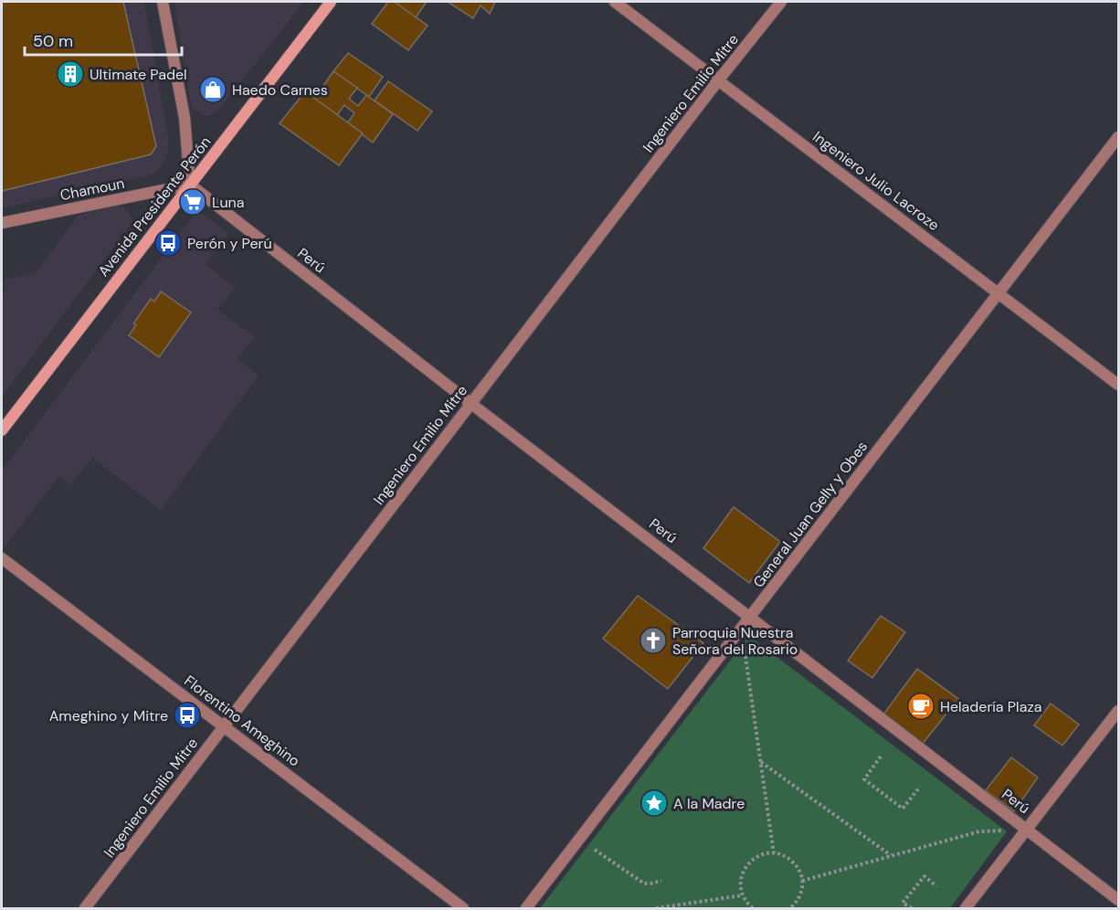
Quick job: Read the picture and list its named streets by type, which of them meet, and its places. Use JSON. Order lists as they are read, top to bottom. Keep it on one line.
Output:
{"streets":{"main road":["Avenida Presidente Perón"],"street":["Ingeniero Emilio Mitre","Ingeniero Julio Lacroze","Chamoun","Perú","General Juan Gelly y Obes","Florentino Ameghino"]},"crossings":[["Ingeniero Emilio Mitre","Ingeniero Julio Lacroze"],["Ingeniero Emilio Mitre","Perú"],["Ingeniero Emilio Mitre","Florentino Ameghino"],["Ingeniero Julio Lacroze","General Juan Gelly y Obes"],["Chamoun","Avenida Presidente Perón"],["Chamoun","Perú"],["Avenida Presidente Perón","Perú"],["Perú","General Juan Gelly y Obes"]],"places":{"building":["Ultimate Padel"],"shop":["Haedo Carnes"],"supermarket":["Luna"],"bus stop":["Perón y Perú","Ameghino y Mitre"],"church":["Parroquia Nuestra Señora del Rosario"],"cafe":["Heladería Plaza"],"place":["A la Madre"]},"scale_bar":"50 m"}
